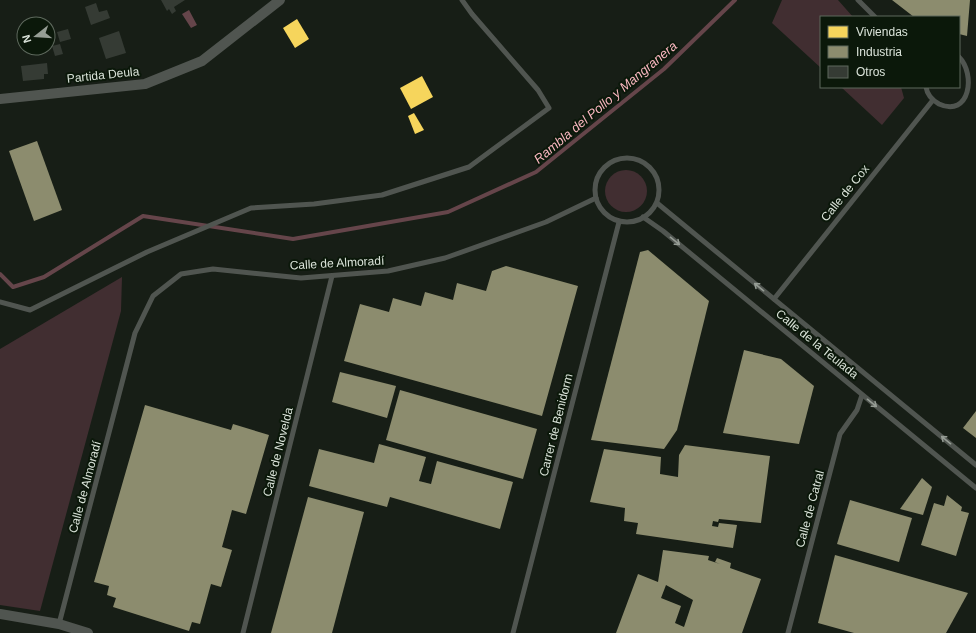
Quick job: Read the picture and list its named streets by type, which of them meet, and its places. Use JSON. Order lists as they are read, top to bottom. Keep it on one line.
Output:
{"streets":{"street":["Partida Deula"],"lane":["Calle de Cox","Calle de Almoradí","Calle de la Teulada","Carrer de Benidorm","Calle de Novelda","Calle de Catral"]},"crossings":[["Calle de Cox","Calle de la Teulada"],["Calle de Almoradí","Calle de la Teulada"],["Calle de Almoradí","Carrer de Benidorm"],["Calle de Almoradí","Calle de Novelda"],["Calle de la Teulada","Carrer de Benidorm"],["Calle de la Teulada","Calle de Catral"]],"water":["Rambla del Pollo y Mangranera"],"legend":["Viviendas","Industria","Otros"],"north":"left"}
